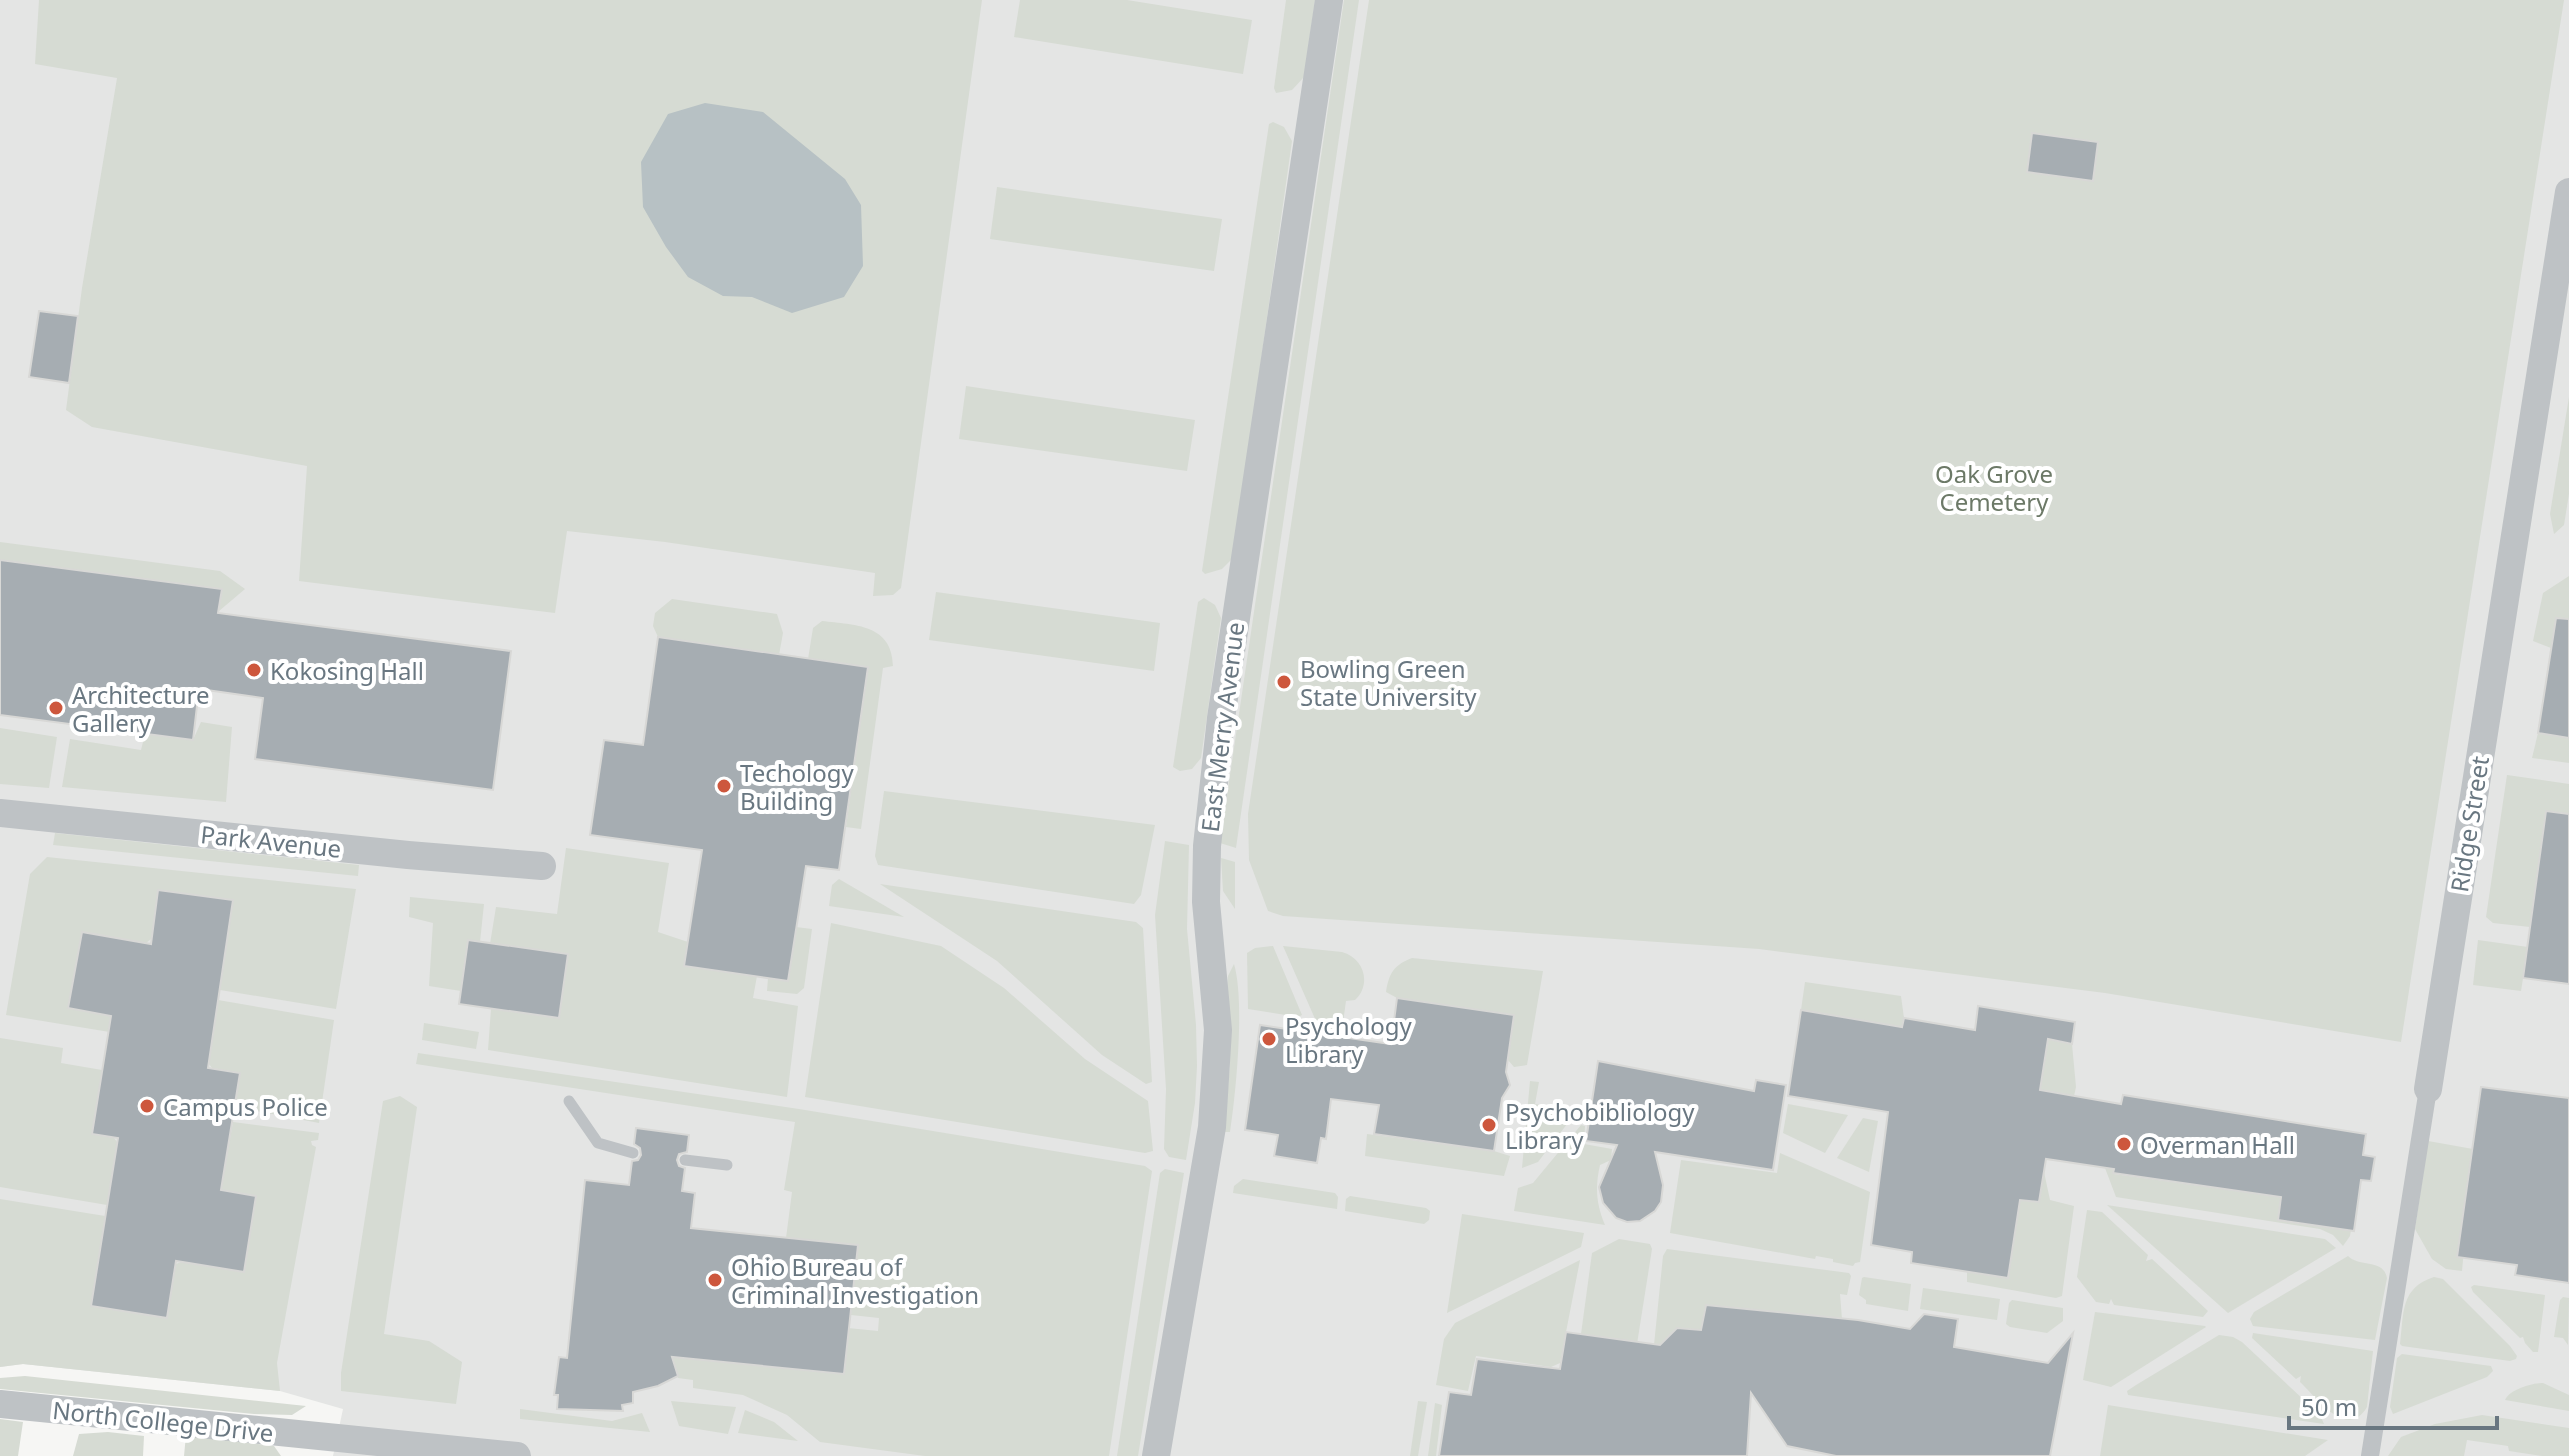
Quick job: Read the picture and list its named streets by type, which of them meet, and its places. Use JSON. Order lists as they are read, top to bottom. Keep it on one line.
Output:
{"streets":{"street":["East Merry Avenue","Ridge Street","Park Avenue","North College Drive"]},"parks":["Oak Grove Cemetery"],"places":["Kokosing Hall","Bowling Green State University","Architecture Gallery","Techology Building","Psychology Library","Campus Police","Psychobibliology Library","Overman Hall","Ohio Bureau of Criminal Investigation"],"scale_bar":"50 m"}
